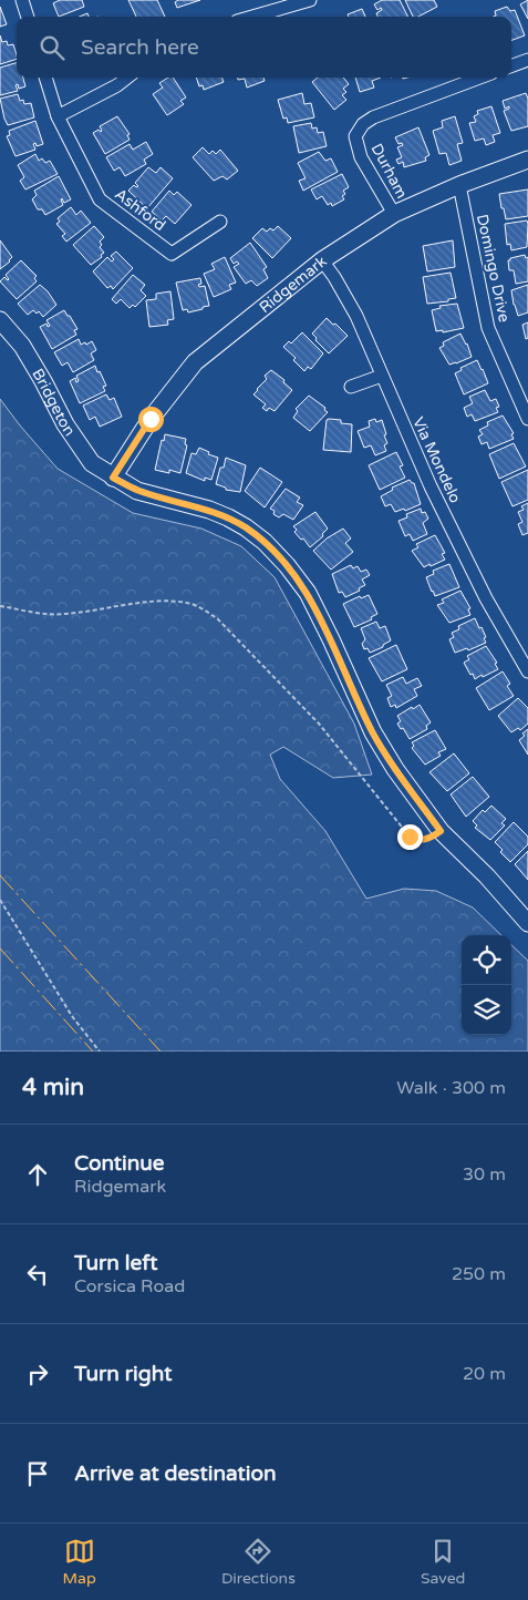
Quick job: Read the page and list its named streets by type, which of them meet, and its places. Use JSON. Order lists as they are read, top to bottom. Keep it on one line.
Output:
{"streets":{"street":["Durham","Ashford","Domingo Drive","Ridgemark","Bridgeton","Via Mondelo"]},"crossings":[["Durham","Ridgemark"],["Domingo Drive","Ridgemark"],["Ridgemark","Bridgeton"],["Ridgemark","Via Mondelo"]],"page":{"search":"Search here","heading":["4 min","Walk · 300 m"],"list":[["Continue","Ridgemark","30 m"],["Turn left","Corsica Road","250 m"],["Turn right","20 m"],"Arrive at destination"],"nav":["Map","Directions","Saved"]}}
